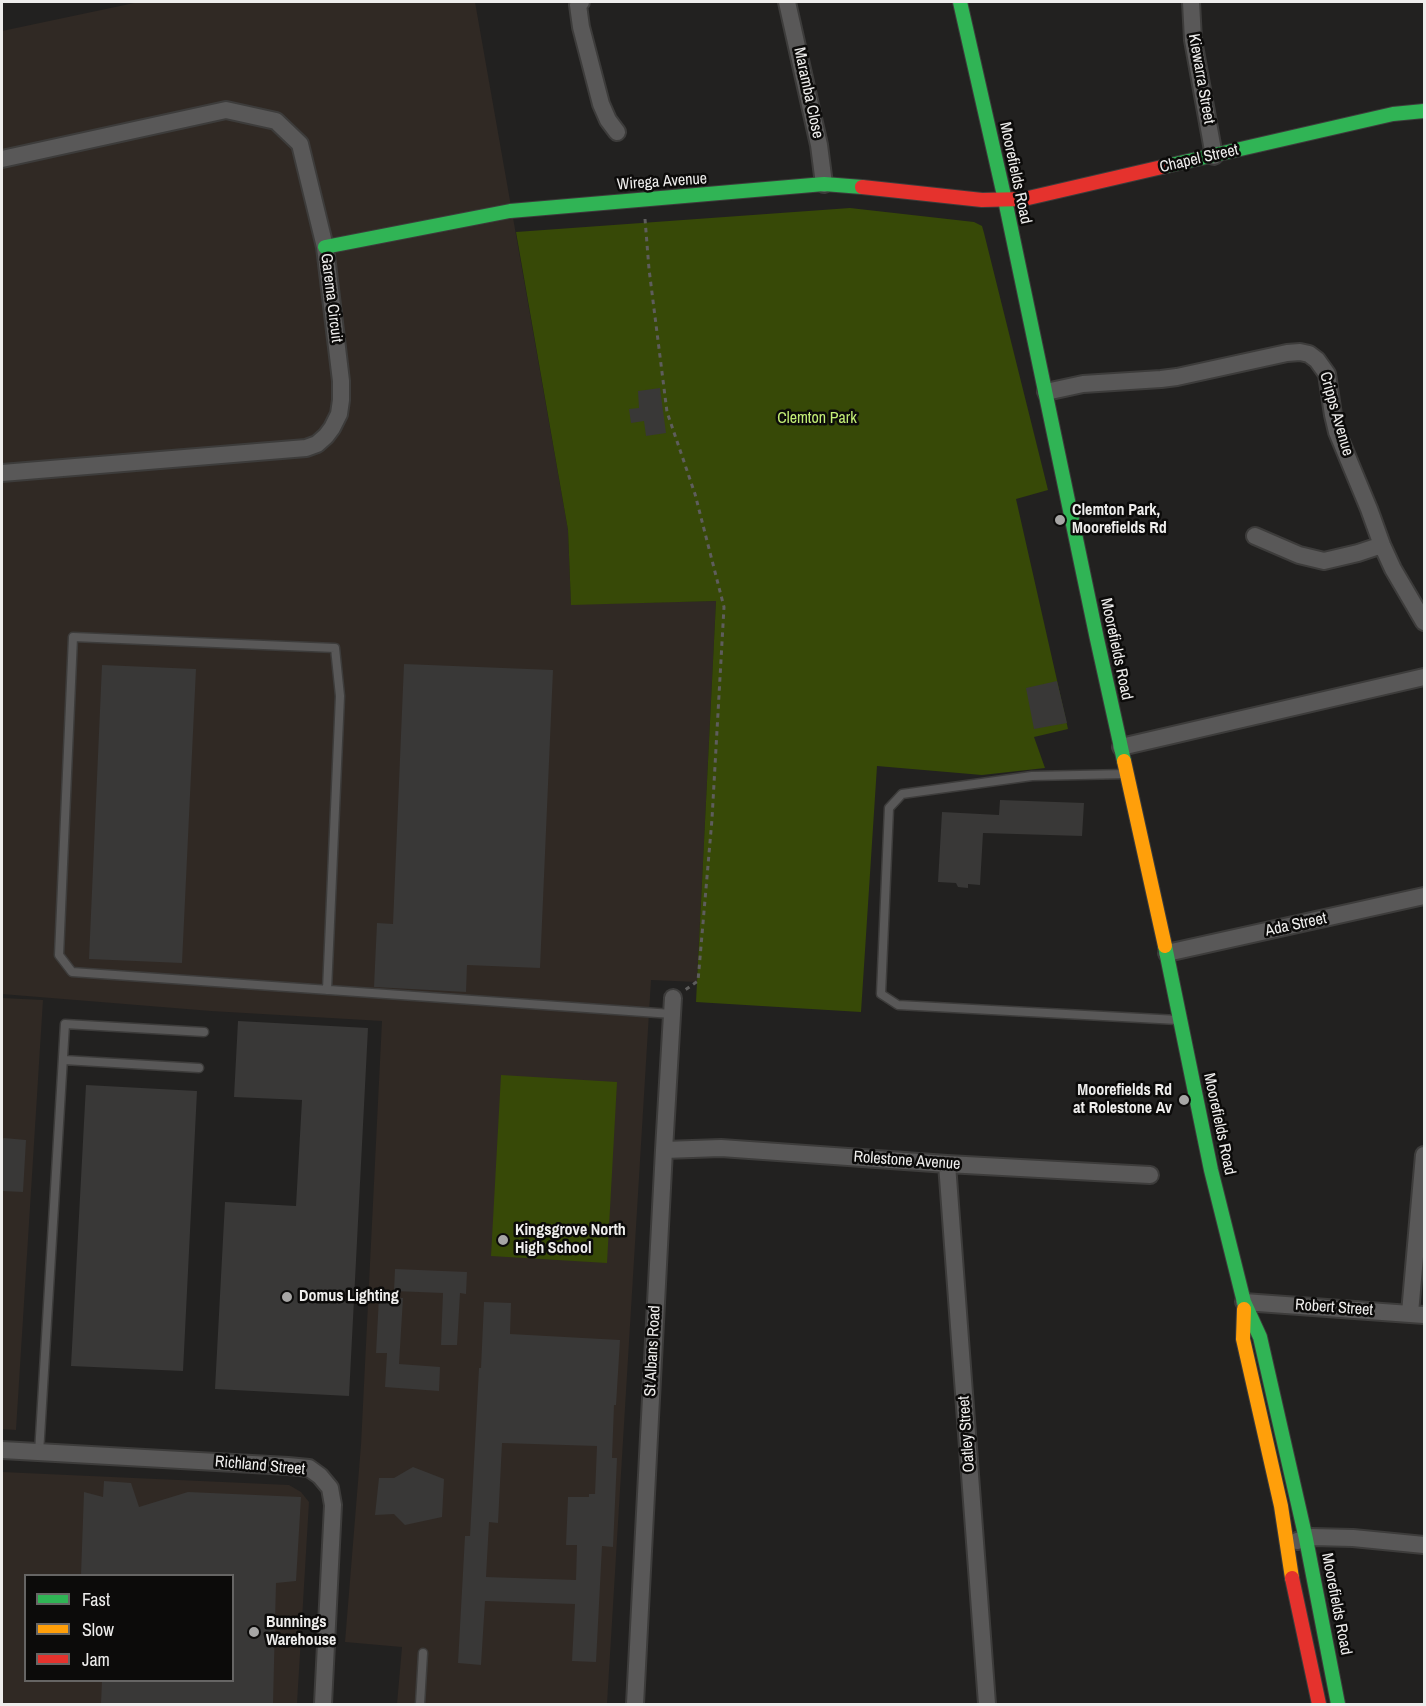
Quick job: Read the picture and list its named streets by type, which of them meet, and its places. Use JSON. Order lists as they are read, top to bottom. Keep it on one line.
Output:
{"streets":{"main road":["Chapel Street","Moorefields Road","Wirega Avenue"],"street":["Kiewarra Street","Maramba Close","Garema Circuit","Cripps Avenue","Ada Street","Rolestone Avenue","Robert Street","St Albans Road","Oatley Street","Richland Street"]},"crossings":[["Kiewarra Street","Chapel Street"],["Maramba Close","Wirega Avenue"],["Chapel Street","Moorefields Road"],["Chapel Street","Wirega Avenue"],["Moorefields Road","Wirega Avenue"],["Moorefields Road","Cripps Avenue"],["Moorefields Road","Ada Street"],["Moorefields Road","Robert Street"],["Wirega Avenue","Garema Circuit"],["Rolestone Avenue","St Albans Road"],["Rolestone Avenue","Oatley Street"]],"parks":["Clemton Park"],"places":["Clemton Park, Moorefields Rd","Moorefields Rd at Rolestone Av","Kingsgrove North High School","Domus Lighting","Bunnings Warehouse"],"legend":["Fast","Slow","Jam"]}
